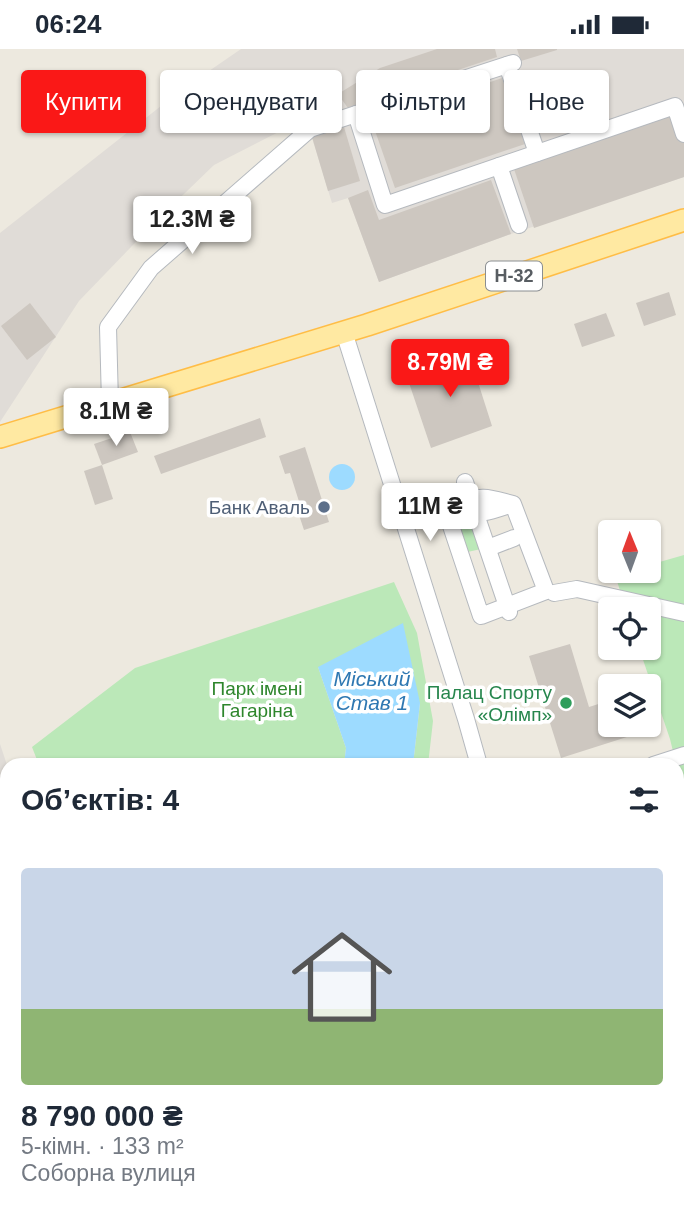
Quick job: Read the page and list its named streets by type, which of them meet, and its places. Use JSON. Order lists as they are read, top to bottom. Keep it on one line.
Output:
{"streets":{"main road":["Н-32"]},"water":["Міський Став 1"],"parks":["Парк імені Гагаріна"],"places":["Банк Аваль","Палац Спорту «Олімп»"],"north":"top","page":{"status":"06:24","chip":["Купити","Орендувати","Фільтри","Нове"],"price":["12.3M ₴","8.79M ₴","8.1M ₴","11M ₴"],"heading":"Об’єктів: 4","list":[{"name":"8 790 000 ₴","note":"5-кімн. · 133 m² · Соборна вулиця"}]}}
